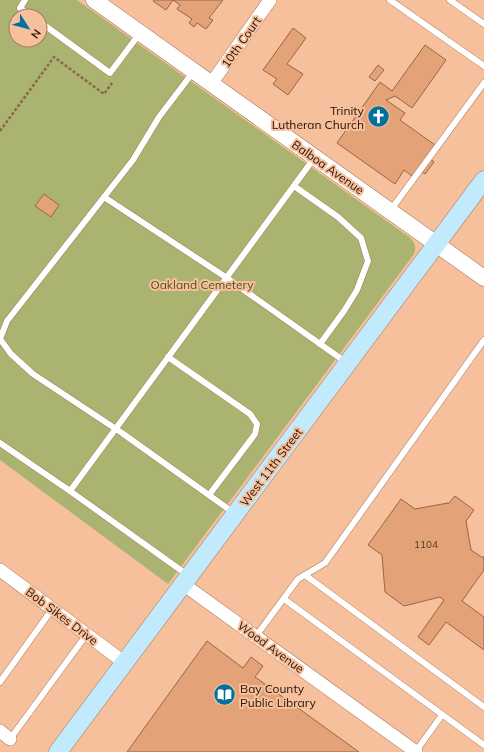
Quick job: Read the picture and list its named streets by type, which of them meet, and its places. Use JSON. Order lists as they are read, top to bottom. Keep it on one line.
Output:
{"streets":{"main road":["West 11th Street"],"street":["10th Court","Balboa Avenue","Bob Sikes Drive","Wood Avenue"]},"crossings":[["10th Court","Balboa Avenue"],["Balboa Avenue","West 11th Street"],["West 11th Street","Bob Sikes Drive"],["West 11th Street","Wood Avenue"]],"parks":["Oakland Cemetery"],"places":{"church":["Trinity Lutheran Church"],"library":["Bay County Public Library"]},"house_numbers":["1104"],"north":"bottom right"}
